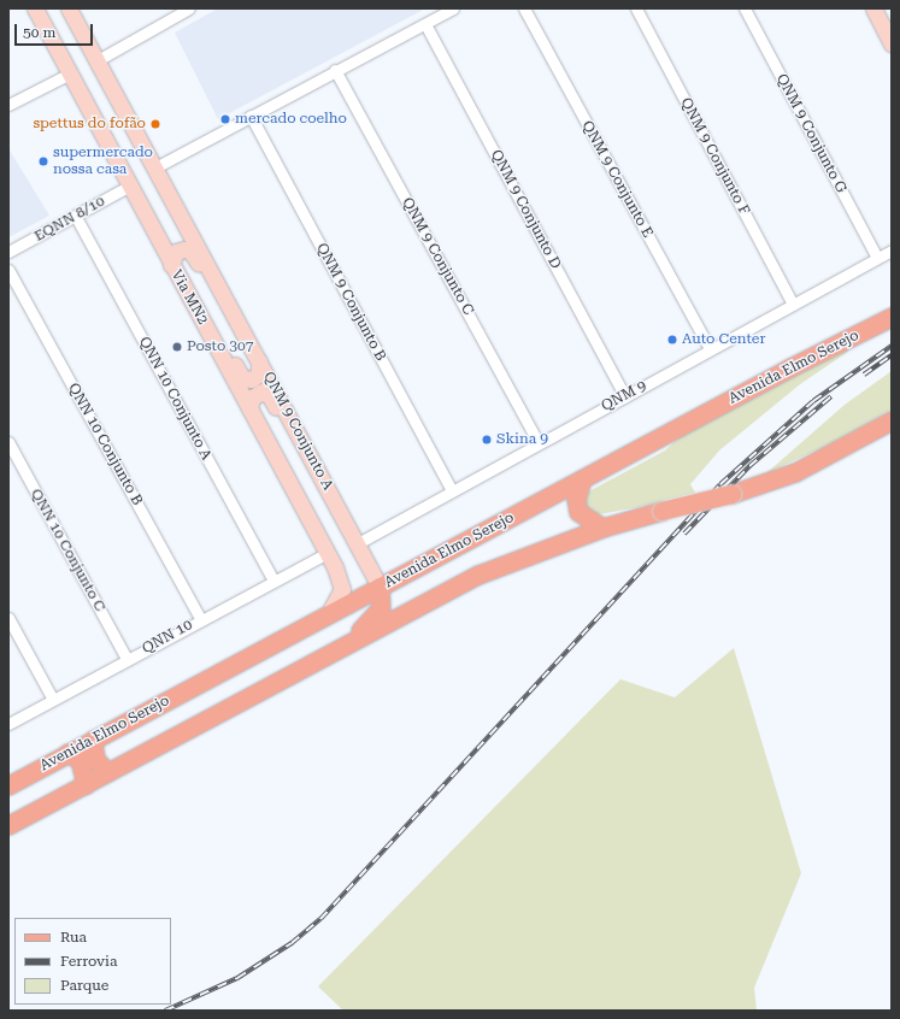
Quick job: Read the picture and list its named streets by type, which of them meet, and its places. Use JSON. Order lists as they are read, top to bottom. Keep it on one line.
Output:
{"streets":{"main road":["Via MN2","Avenida Elmo Serejo","QNM 9 Conjunto A"],"street":["QNM 9 Conjunto G","QNM 9 Conjunto F","QNM 9 Conjunto E","QNM 9 Conjunto D","EQNN 8/10","QNM 9 Conjunto C","QNM 9 Conjunto B","QNM 9","QNN 10 Conjunto A","QNN 10 Conjunto B","QNN 10 Conjunto C","QNN 10"]},"crossings":[["QNM 9 Conjunto G","QNM 9"],["QNM 9 Conjunto F","QNM 9"],["QNM 9 Conjunto E","QNM 9"],["QNM 9 Conjunto D","QNM 9"],["EQNN 8/10","Via MN2"],["EQNN 8/10","QNN 10 Conjunto A"],["QNM 9 Conjunto C","QNM 9"],["Via MN2","Avenida Elmo Serejo"],["Via MN2","QNN 10"],["QNM 9 Conjunto B","QNM 9"],["Avenida Elmo Serejo","QNM 9 Conjunto A"],["QNM 9","QNM 9 Conjunto A"],["QNN 10 Conjunto A","QNN 10"],["QNN 10 Conjunto B","QNN 10"],["QNN 10 Conjunto C","QNN 10"]],"places":["mercado coelho","spettus do fofão","supermercado nossa casa","Auto Center","Posto 307","Skina 9"],"legend":["Rua","Ferrovia","Parque"],"scale_bar":"50 m"}
